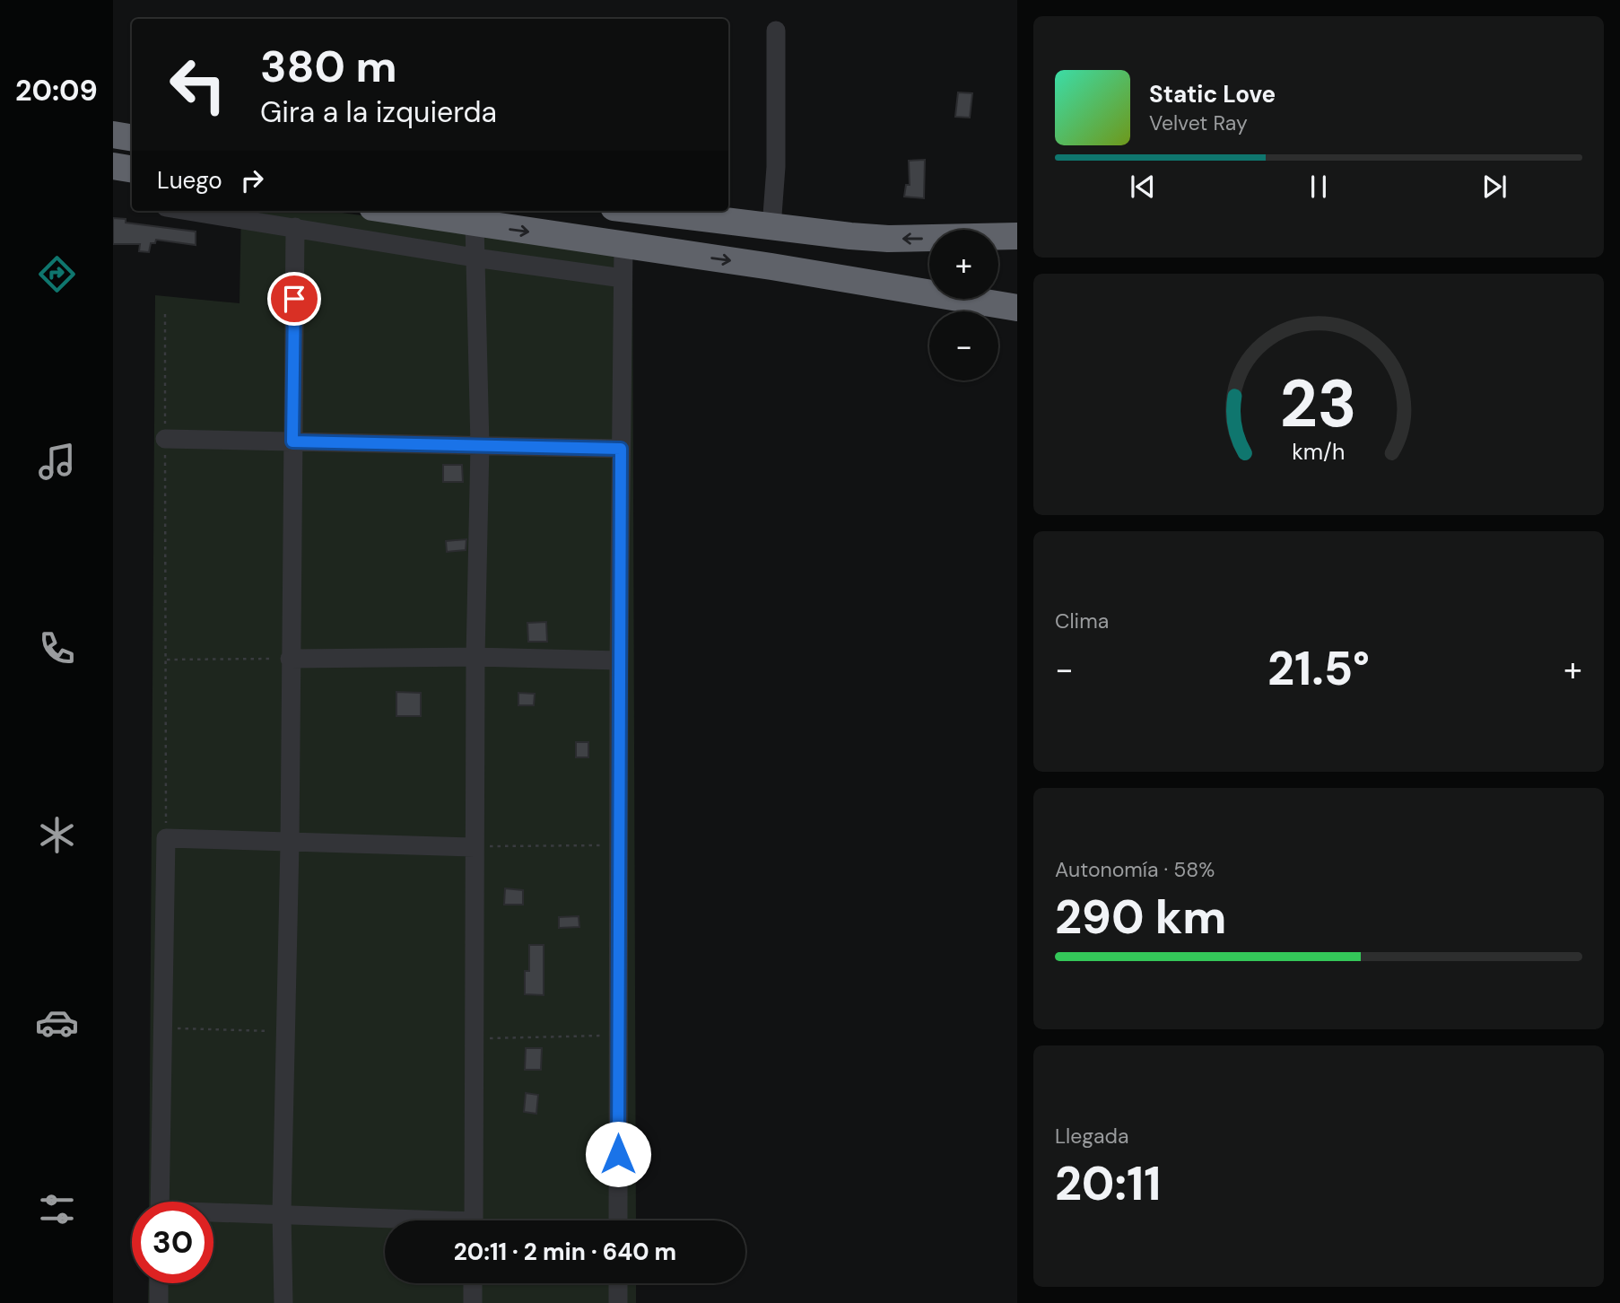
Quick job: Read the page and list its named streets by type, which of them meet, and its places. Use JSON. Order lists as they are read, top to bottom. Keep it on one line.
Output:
{"page":{"tabs":"20:09","turn":["380 m","Gira a la izquierda"],"song":["Static Love","Velvet Ray"],"then":"Luego","map_buttons":["+","−"],"tile":["Clima",["Autonomía · 58%","290 km"],["Llegada","20:11"]],"heat":["−","21.5°","+"],"limit":"30","trip":"20:11 · 2 min · 640 m","gauge":["23","km/h"]}}
